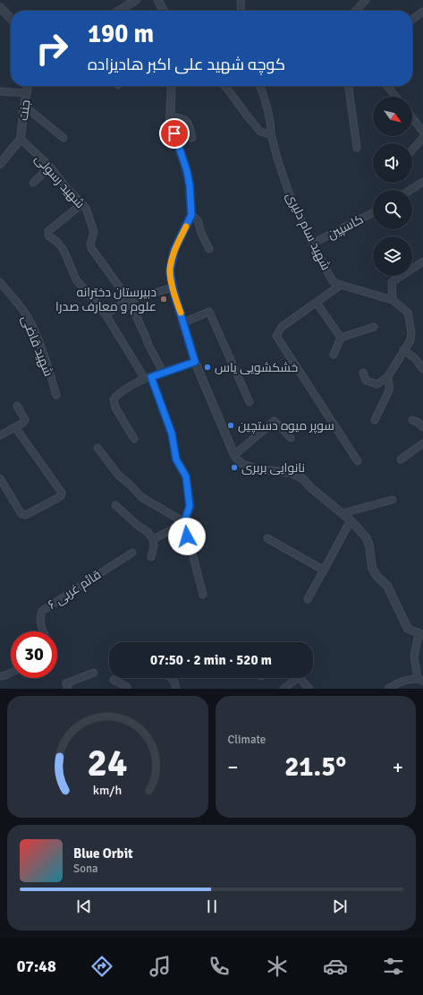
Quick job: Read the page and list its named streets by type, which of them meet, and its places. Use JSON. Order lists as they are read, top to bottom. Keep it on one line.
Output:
{"streets":{"street":["جنت","شهید رسولی","کاسپين","شهید سام دلیری","شهید قاضی","قائم غربی ۶"]},"crossings":[["جنت","شهید رسولی"],["کاسپين","شهید سام دلیری"]],"places":["دبیرستان دخترانه علوم و معارف صدرا","خشکشویی یاس","سوپر میوه دستچین","نانوایی بربری"],"north":"bottom right","page":{"turn":["190 m","کوچه شهید علی اکبر هادیزاده"],"limit":"30","trip":"07:50 · 2 min · 520 m","tile":"Climate","heat":["−","21.5°","+"],"song":["Blue Orbit","Sona"],"tabs":"07:48","gauge":["24","km/h"]}}
